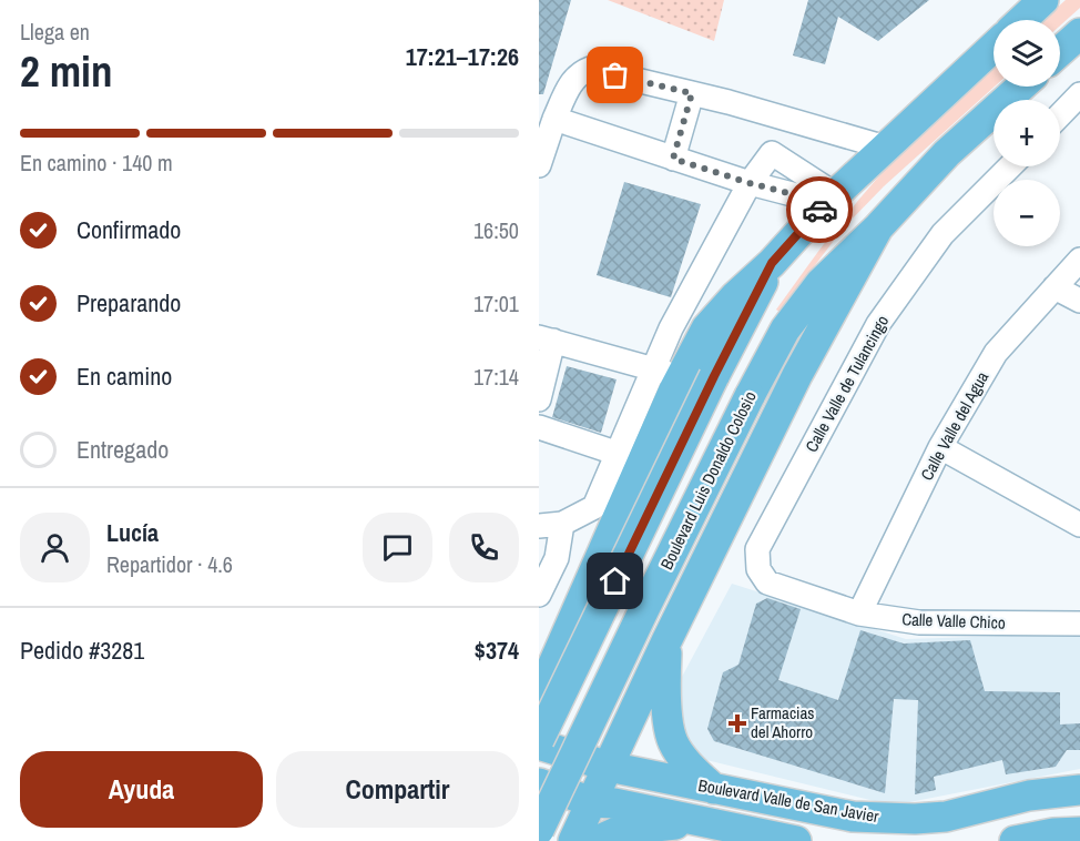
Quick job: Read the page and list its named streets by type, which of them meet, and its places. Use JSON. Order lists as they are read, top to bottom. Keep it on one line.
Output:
{"streets":{"main road":["Boulevard Luis Donaldo Colosio","Boulevard Valle de San Javier"],"street":["Calle Valle de Tulancingo","Calle Valle del Agua","Calle Valle Chico"]},"crossings":[["Calle Valle de Tulancingo","Calle Valle Chico"],["Calle Valle del Agua","Calle Valle Chico"],["Boulevard Luis Donaldo Colosio","Boulevard Valle de San Javier"]],"places":{"health":["Farmacias del Ahorro"]},"page":{"heading":["2 min","Llega en","17:21–17:26"],"panel":["Lucía","Repartidor · 4.6","Pedido #3281","$374"],"map_buttons":["+","−"],"bar":"En camino · 140 m","list":[["Confirmado","16:50"],["Preparando","17:01"],["En camino","17:14"],"Entregado"],"buttons":["Ayuda","Compartir"]}}
